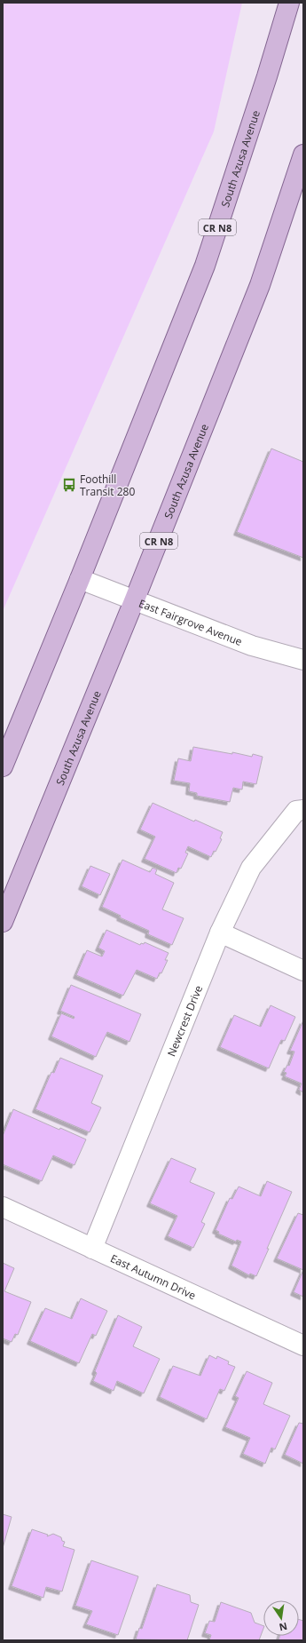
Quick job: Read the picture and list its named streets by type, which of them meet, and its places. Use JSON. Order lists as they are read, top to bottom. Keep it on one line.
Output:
{"streets":{"main road":["South Azusa Avenue","CR N8"],"street":["East Fairgrove Avenue","Newcrest Drive","East Autumn Drive"]},"crossings":[["South Azusa Avenue","East Fairgrove Avenue"],["Newcrest Drive","East Autumn Drive"]],"places":{"bus stop":["Foothill Transit 280"]},"north":"bottom"}
